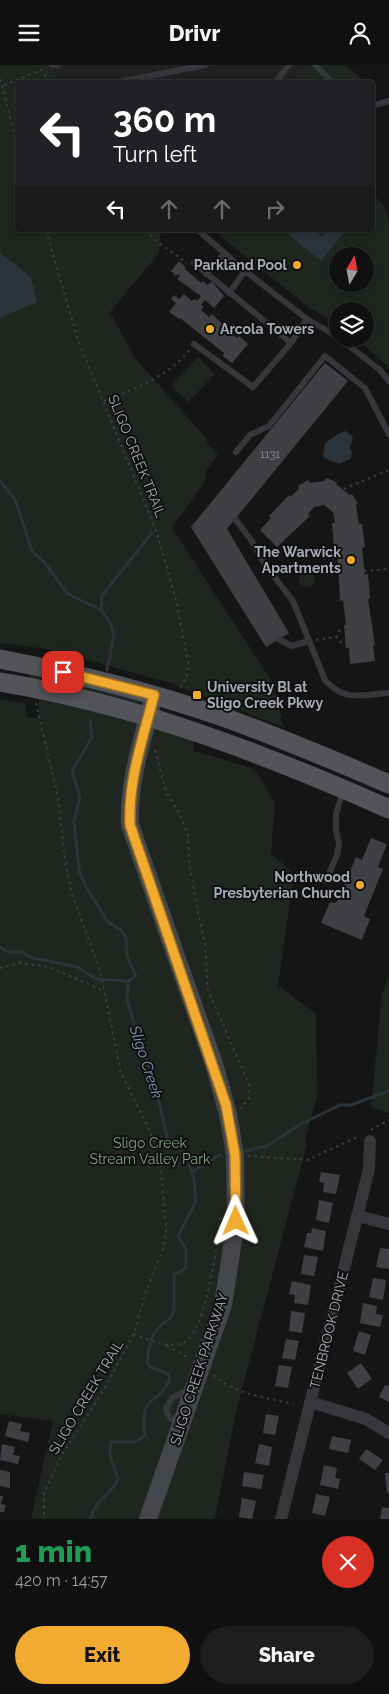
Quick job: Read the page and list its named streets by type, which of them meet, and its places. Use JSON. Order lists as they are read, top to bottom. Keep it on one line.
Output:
{"streets":{"street":["TENBROOK DRIVE","SLIGO CREEK PARKWAY"],"path":["SLIGO CREEK TRAIL"]},"water":["Sligo Creek"],"parks":["Sligo Creek Stream Valley Park"],"places":{"other":["Parkland Pool","Arcola Towers","The Warwick Apartments","Northwood Presbyterian Church"],"transit":["University Bl at Sligo Creek Pkwy"]},"house_numbers":["1131"],"north":"top","page":{"header":"Drivr","turn":["360 m","Turn left"],"heading":["1 min","420 m · 14:57"],"buttons":["Exit","Share"]}}
